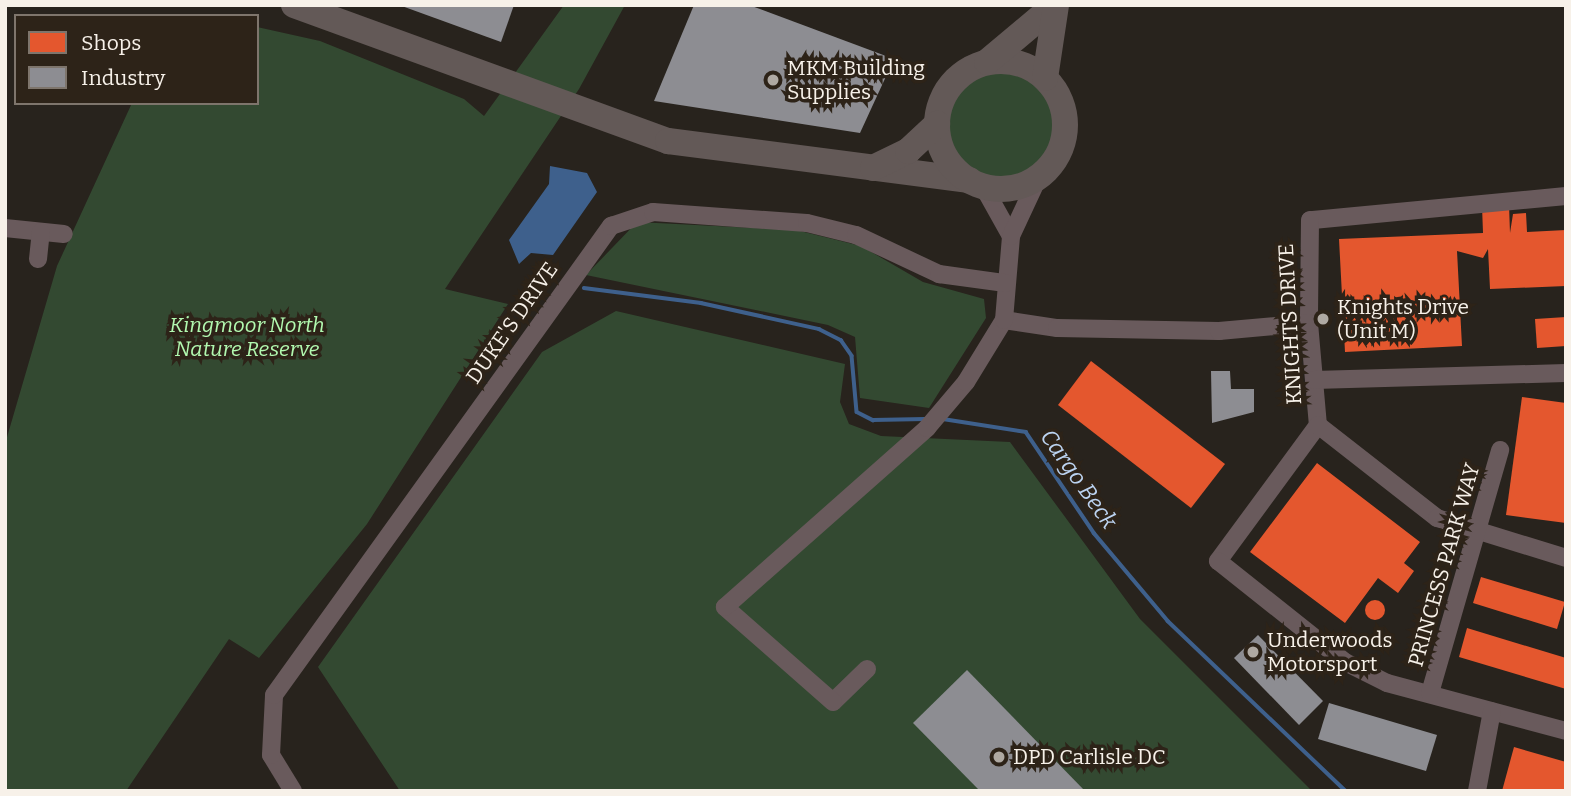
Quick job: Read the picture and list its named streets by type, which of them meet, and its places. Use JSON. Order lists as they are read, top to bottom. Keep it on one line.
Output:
{"streets":{"street":["DUKE'S DRIVE","KNIGHTS DRIVE","PRINCESS PARK WAY"]},"crossings":[["KNIGHTS DRIVE","PRINCESS PARK WAY"]],"water":["Cargo Beck"],"parks":["Kingmoor North Nature Reserve"],"places":["MKM Building Supplies","Knights Drive (Unit M)","Underwoods Motorsport","DPD Carlisle DC"],"legend":["Shops","Industry"]}
